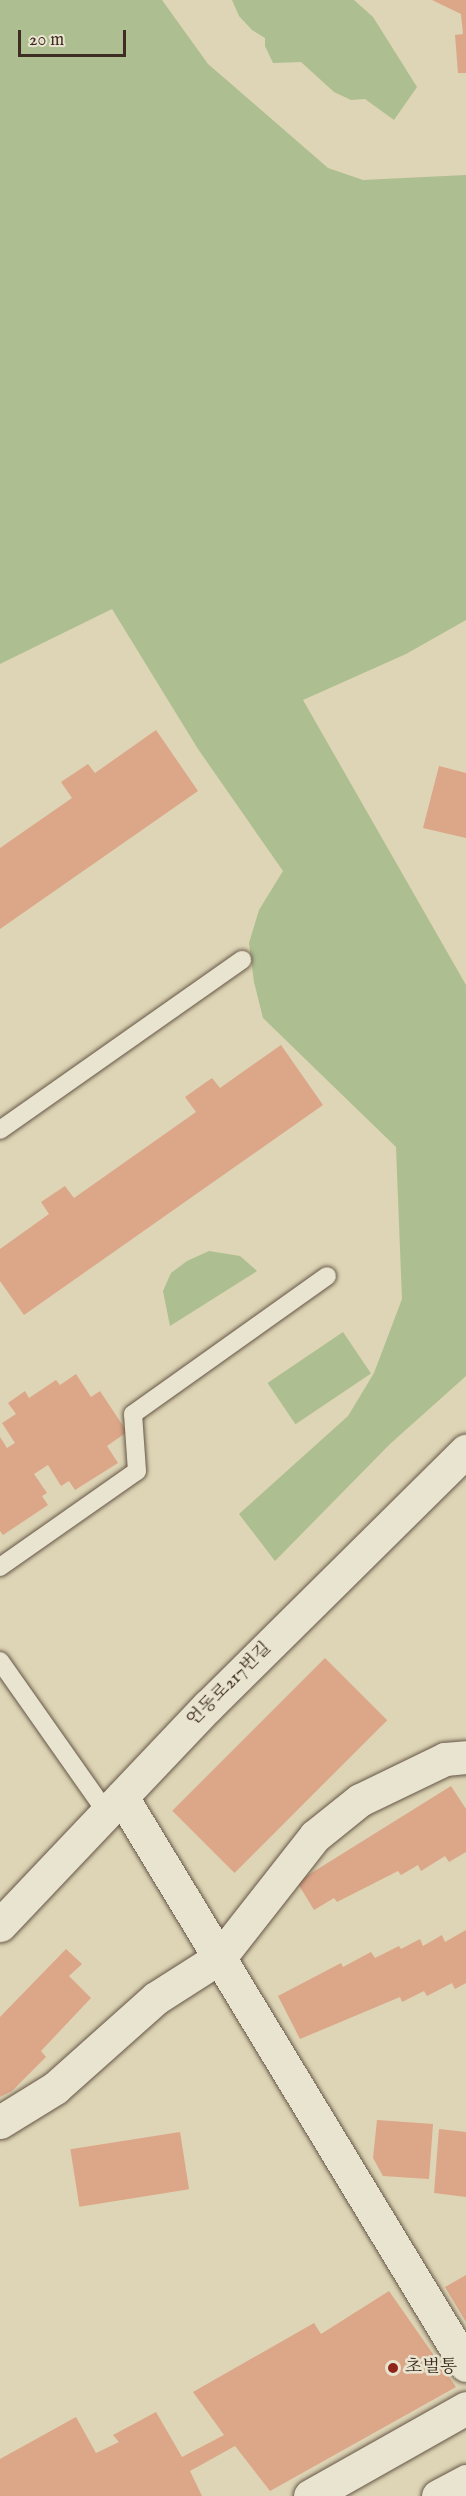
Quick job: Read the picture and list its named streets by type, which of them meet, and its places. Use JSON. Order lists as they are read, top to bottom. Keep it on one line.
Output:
{"streets":{"street":["언동로217번길"]},"places":["초벌통"],"scale_bar":"20 m"}
